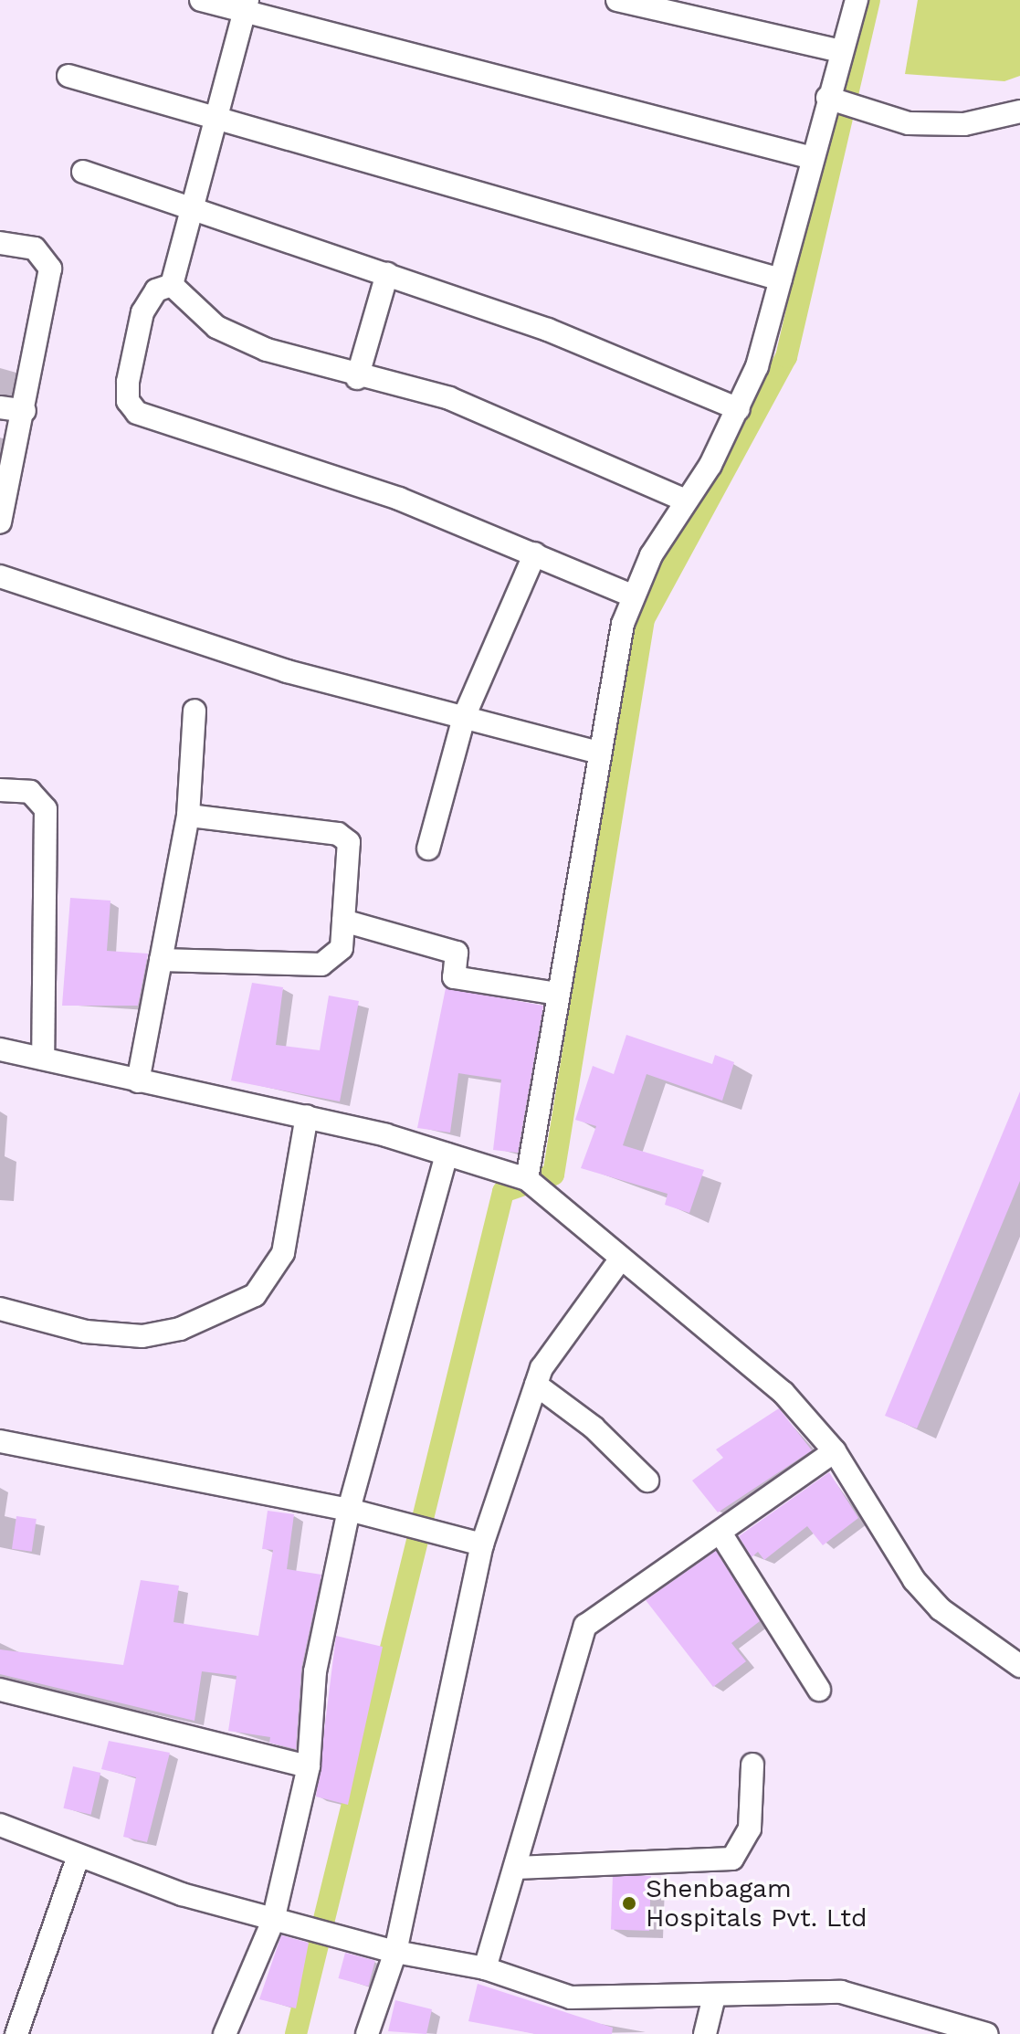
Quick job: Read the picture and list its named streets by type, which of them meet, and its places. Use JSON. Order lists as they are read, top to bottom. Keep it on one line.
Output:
{"places":["Shenbagam Hospitals Pvt. Ltd"]}
